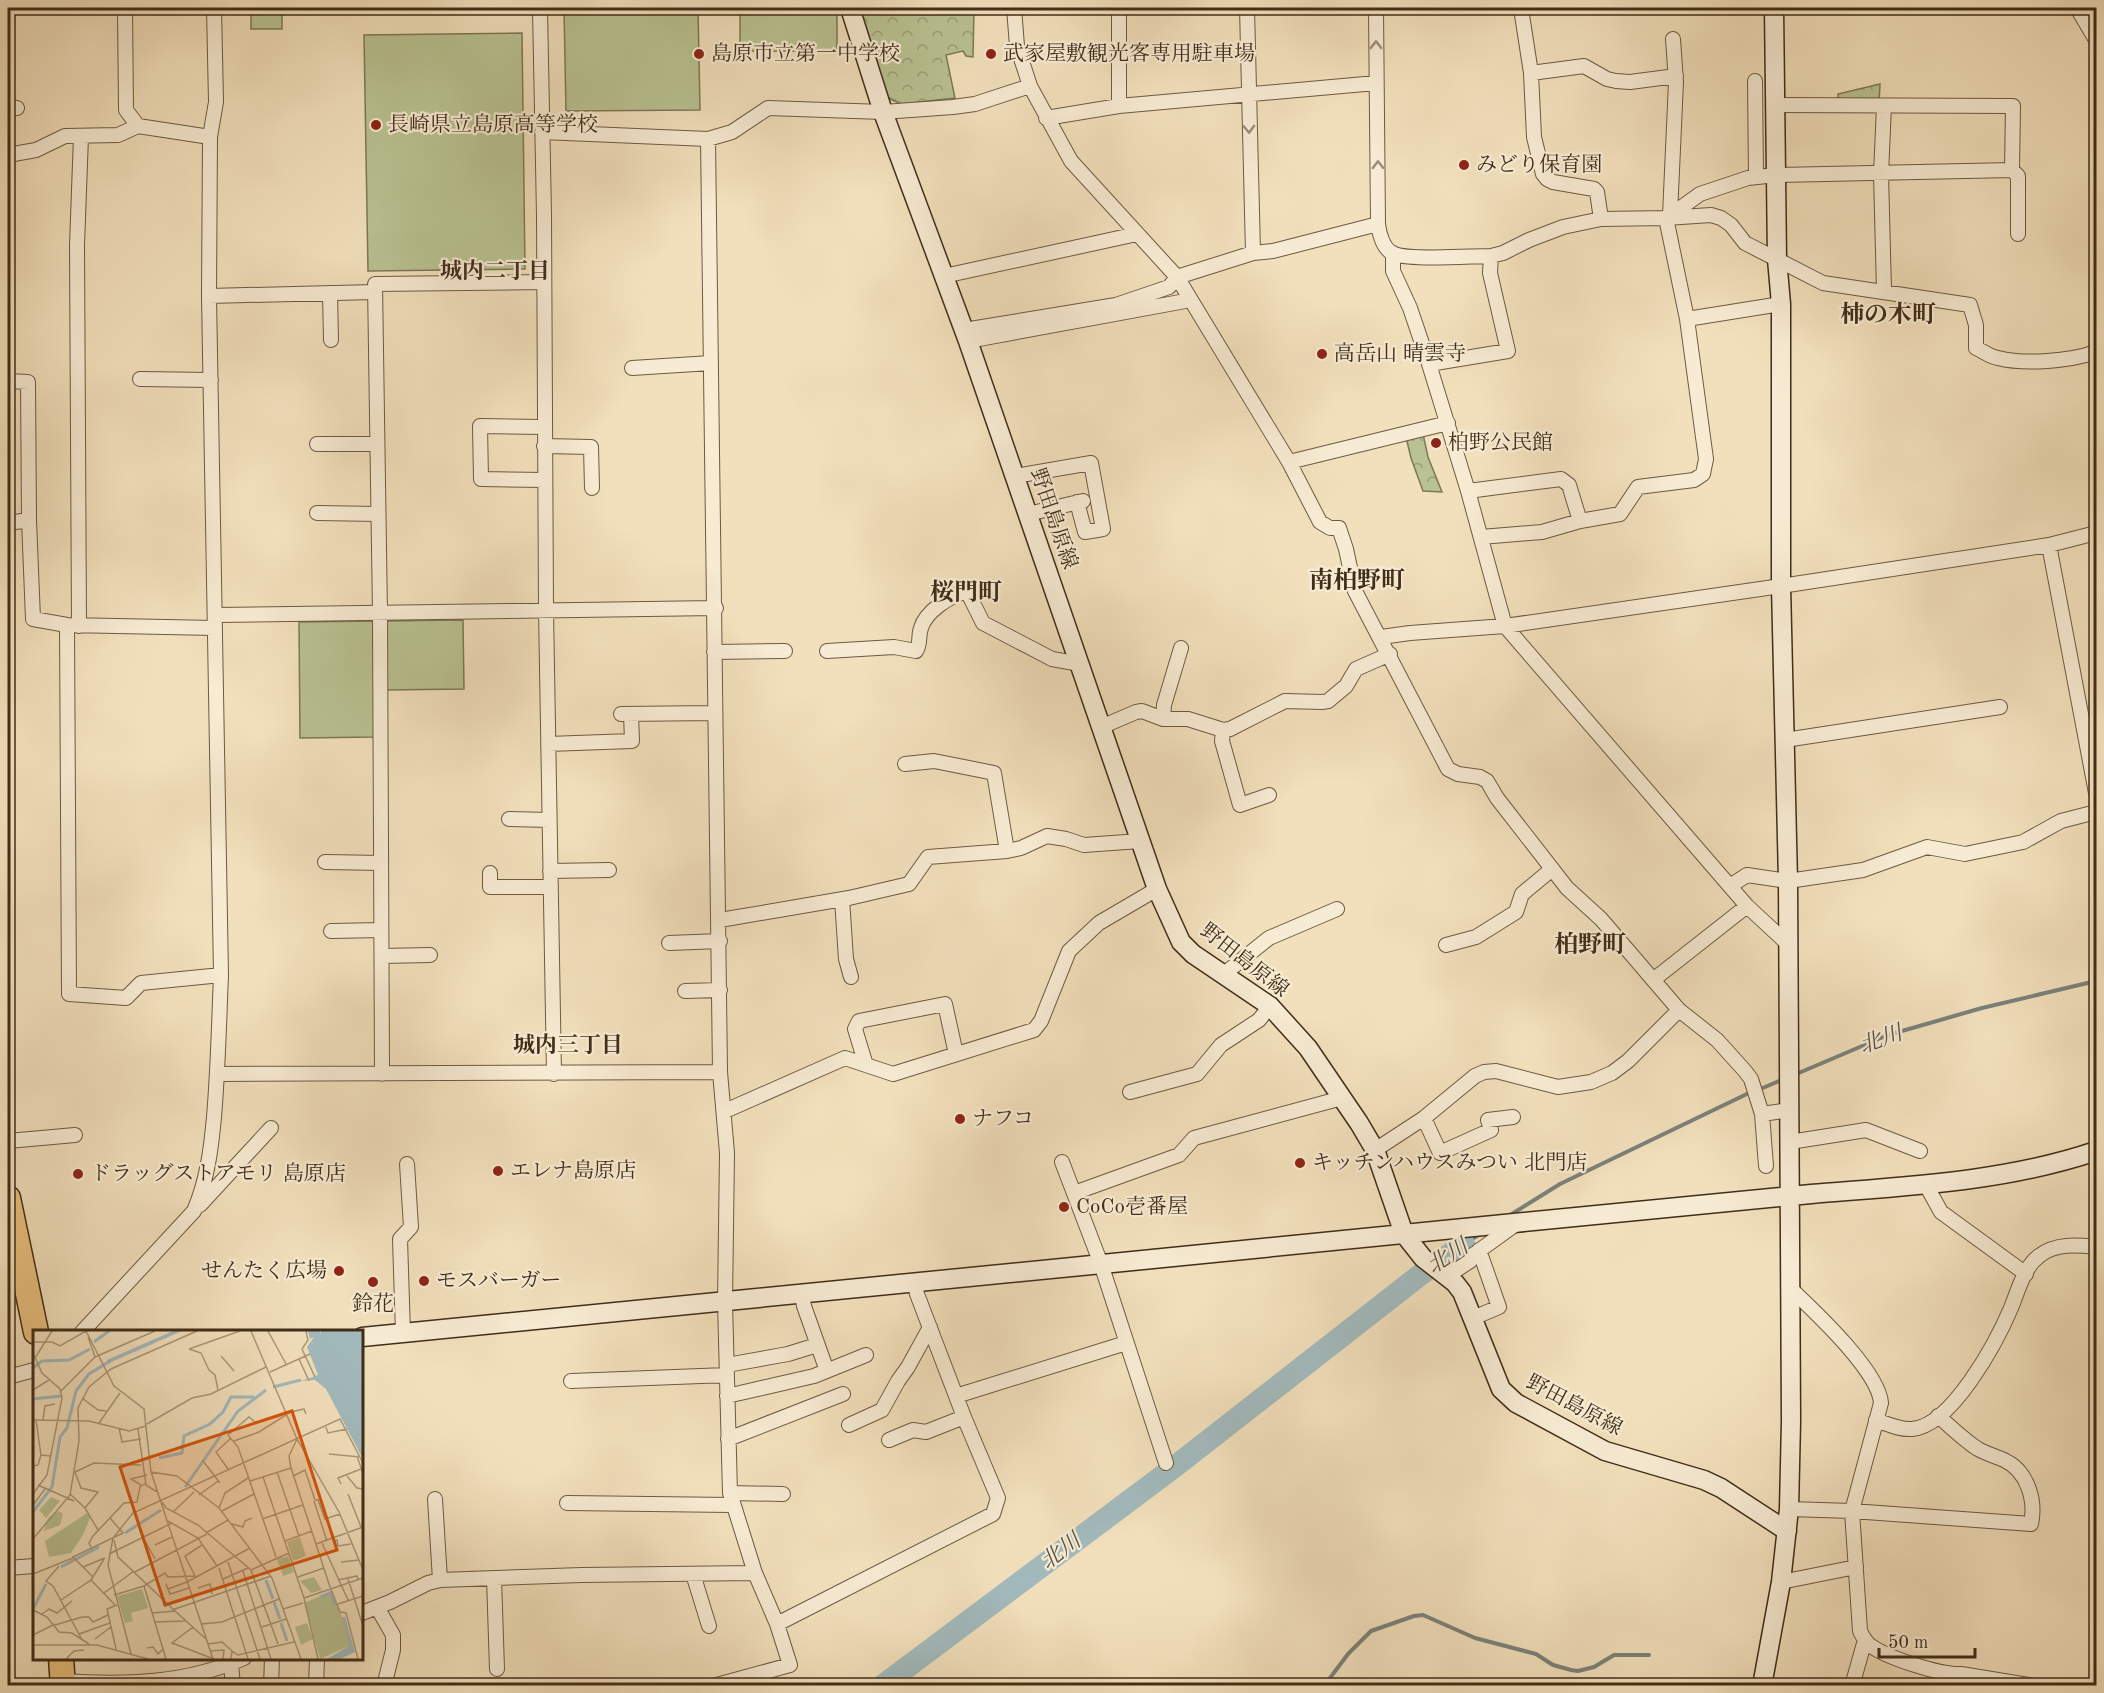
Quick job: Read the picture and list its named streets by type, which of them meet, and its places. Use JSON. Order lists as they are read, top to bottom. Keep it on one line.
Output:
{"streets":{"street":["野田島原線"]},"districts":["城内二丁目","柿の木町","南柏野町","桜門町","柏野町","城内三丁目"],"water":["北川"],"places":["島原市立第一中学校","武家屋敷観光客専用駐車場","長崎県立島原高等学校","みどり保育園","高岳山 晴雲寺","柏野公民館","ナフコ","キッチンハウスみつい 北門店","エレナ島原店","ドラッグストアモリ 島原店","CoCo壱番屋","せんたく広場","モスバーガー","鈴花"],"scale_bar":"50 m"}
